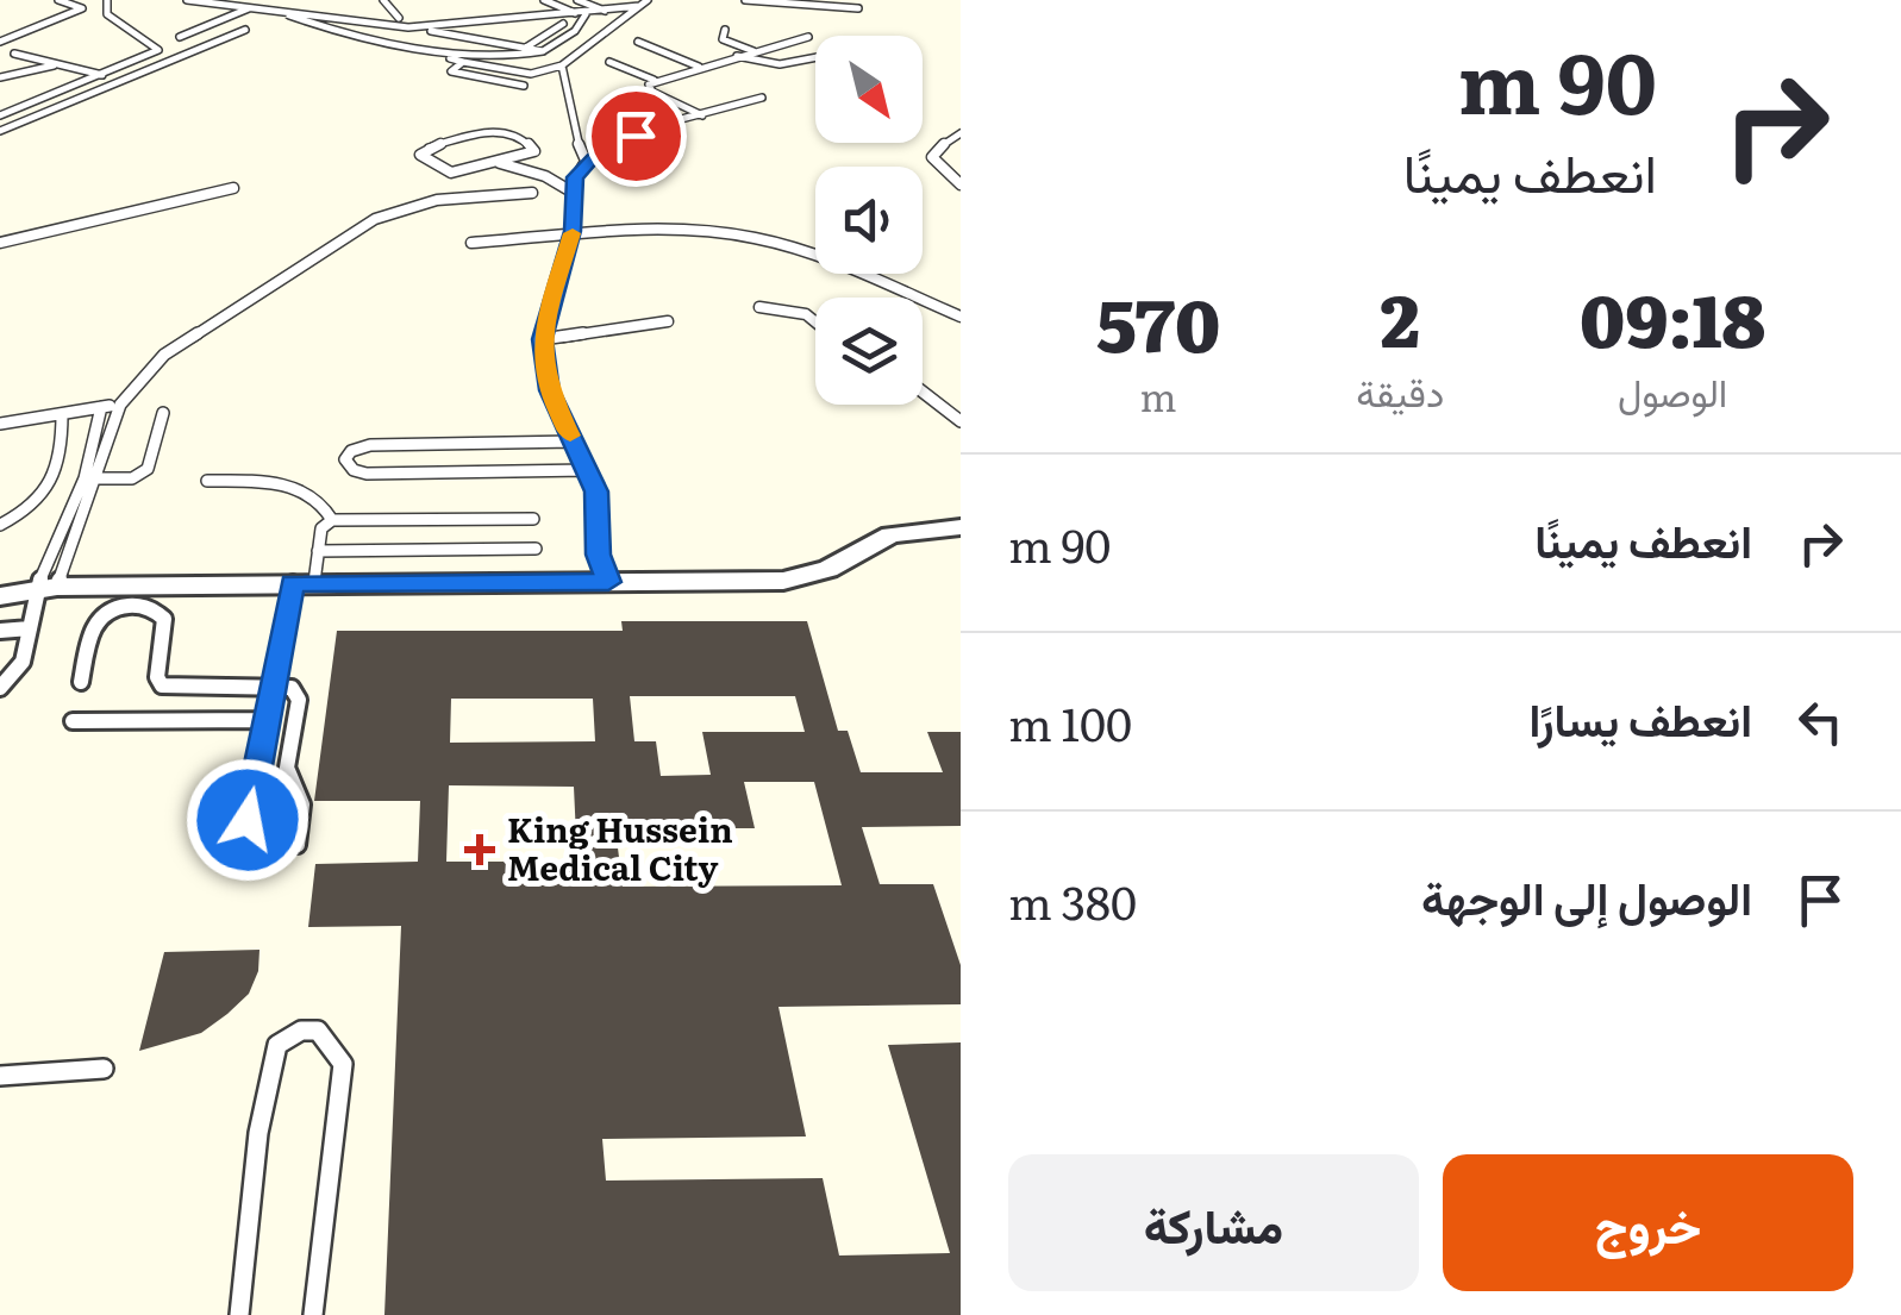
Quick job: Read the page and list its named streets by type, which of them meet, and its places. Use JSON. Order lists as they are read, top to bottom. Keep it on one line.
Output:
{"places":{"health":["King Hussein Medical City"]},"north":"bottom right","page":{"turn":["90 m","انعطف يمينًا"],"eta":["09:18","الوصول","2","دقيقة","570","m"],"list":[{"name":"انعطف يمينًا","value":"90 m"},{"name":"انعطف يسارًا","value":"100 m"},{"name":"الوصول إلى الوجهة","value":"380 m"}],"buttons":["خروج","مشاركة"]}}
